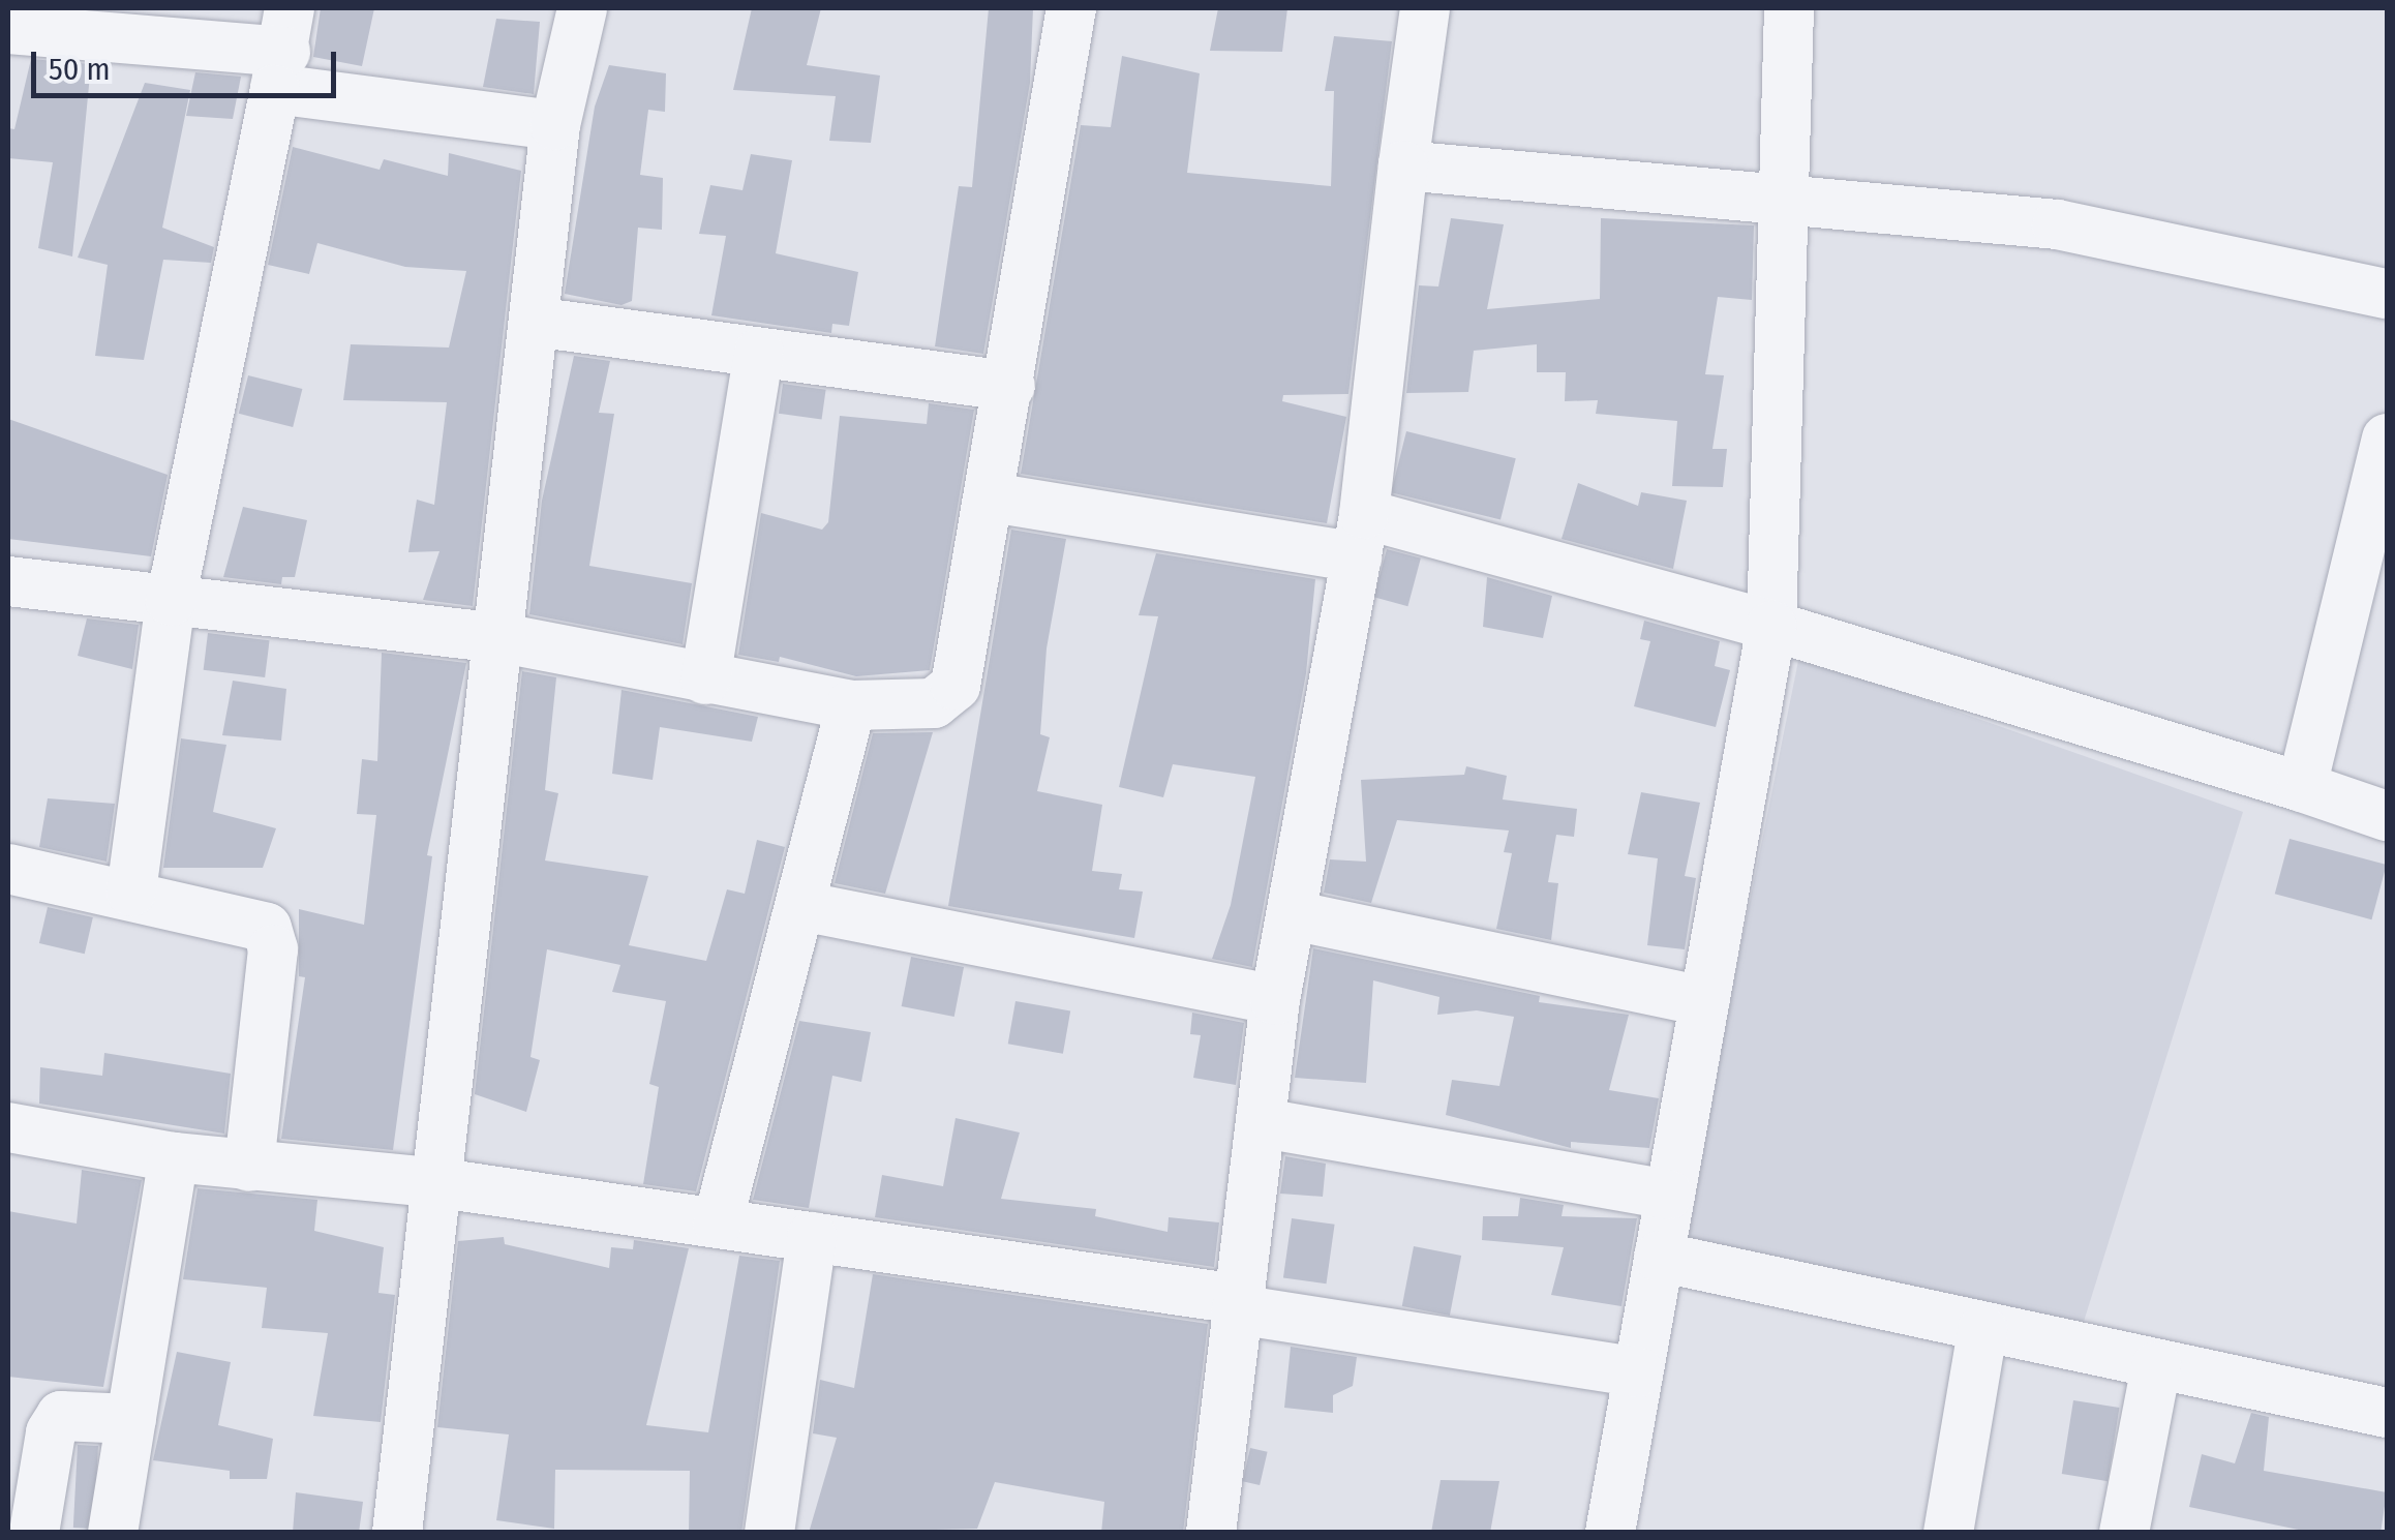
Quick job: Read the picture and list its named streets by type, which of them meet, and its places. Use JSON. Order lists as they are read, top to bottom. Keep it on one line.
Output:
{"scale_bar":"50 m"}
